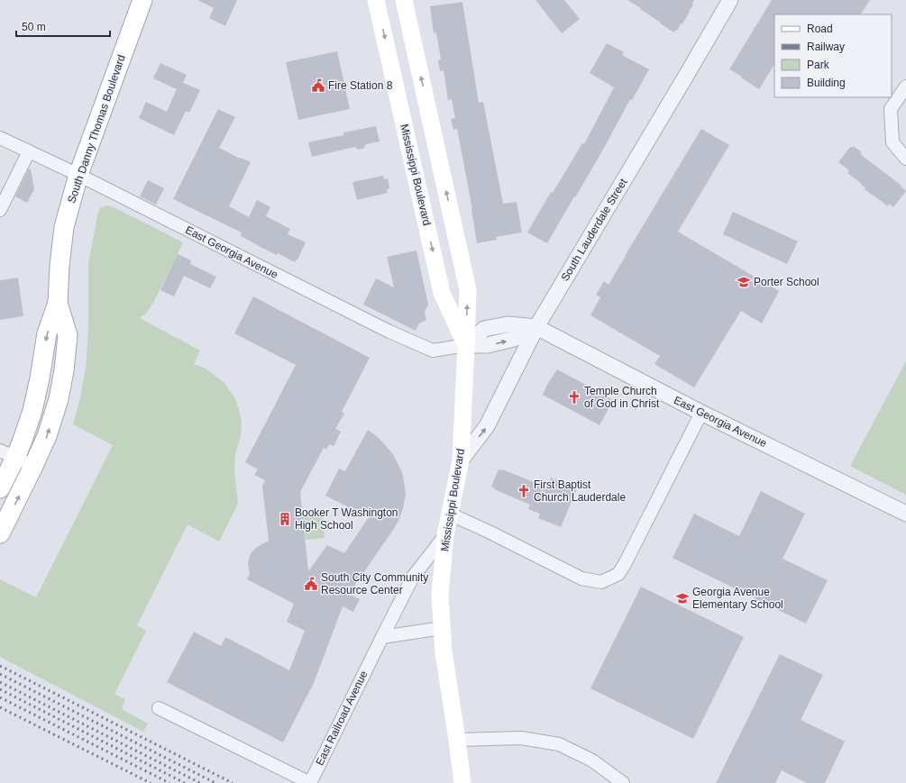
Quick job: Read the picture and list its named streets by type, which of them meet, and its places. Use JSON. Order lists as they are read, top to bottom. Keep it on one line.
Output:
{"streets":{"main road":["South Danny Thomas Boulevard","Mississippi Boulevard"],"street":["South Lauderdale Street","East Georgia Avenue","East Railroad Avenue"]},"crossings":[["South Danny Thomas Boulevard","East Georgia Avenue"],["Mississippi Boulevard","South Lauderdale Street"],["Mississippi Boulevard","East Georgia Avenue"],["Mississippi Boulevard","East Railroad Avenue"],["South Lauderdale Street","East Georgia Avenue"]],"places":{"public building":["Fire Station 8","South City Community Resource Center"],"school or university":["Porter School","Georgia Avenue Elementary School"],"church":["Temple Church of God in Christ","First Baptist Church Lauderdale"],"building":["Booker T Washington High School"]},"legend":["Road","Railway","Park","Building"],"scale_bar":"50 m"}
